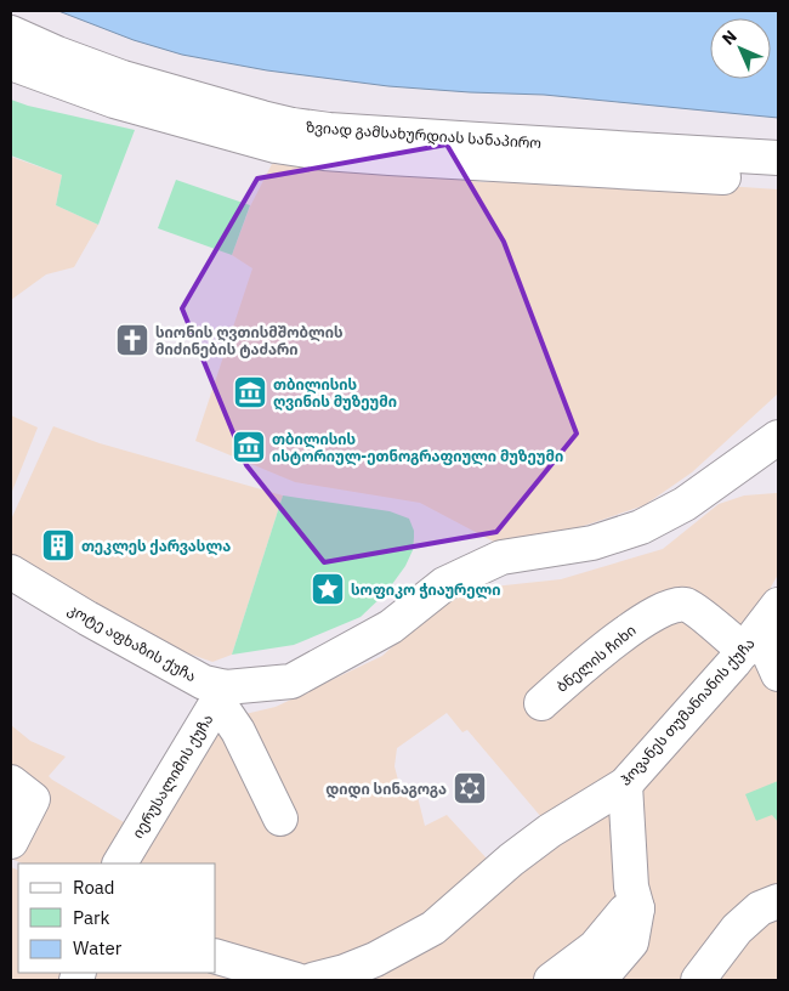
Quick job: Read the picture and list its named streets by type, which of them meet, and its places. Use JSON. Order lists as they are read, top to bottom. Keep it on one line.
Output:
{"streets":{"main road":["ზვიად გამსახურდიას სანაპირო","კოტე აფხაზის ქუჩა","ბნელის ჩიხი","ჰოვანეს თუმანიანის ქუჩა","იერუსალიმის ქუჩა"]},"crossings":[["კოტე აფხაზის ქუჩა","იერუსალიმის ქუჩა"],["ბნელის ჩიხი","ჰოვანეს თუმანიანის ქუჩა"]],"places":{"church":["სიონის ღვთისმშობლის მიძინების ტაძარი"],"museum":["თბილისის ღვინის მუზეუმი","თბილისის ისტორიულ-ეთნოგრაფიული მუზეუმი"],"building":["თეკლეს ქარვასლა"],"place":["სოფიკო ჭიაურელი"],"synagogue":["დიდი სინაგოგა"]},"legend":["Road","Park","Water"],"north":"top left"}
